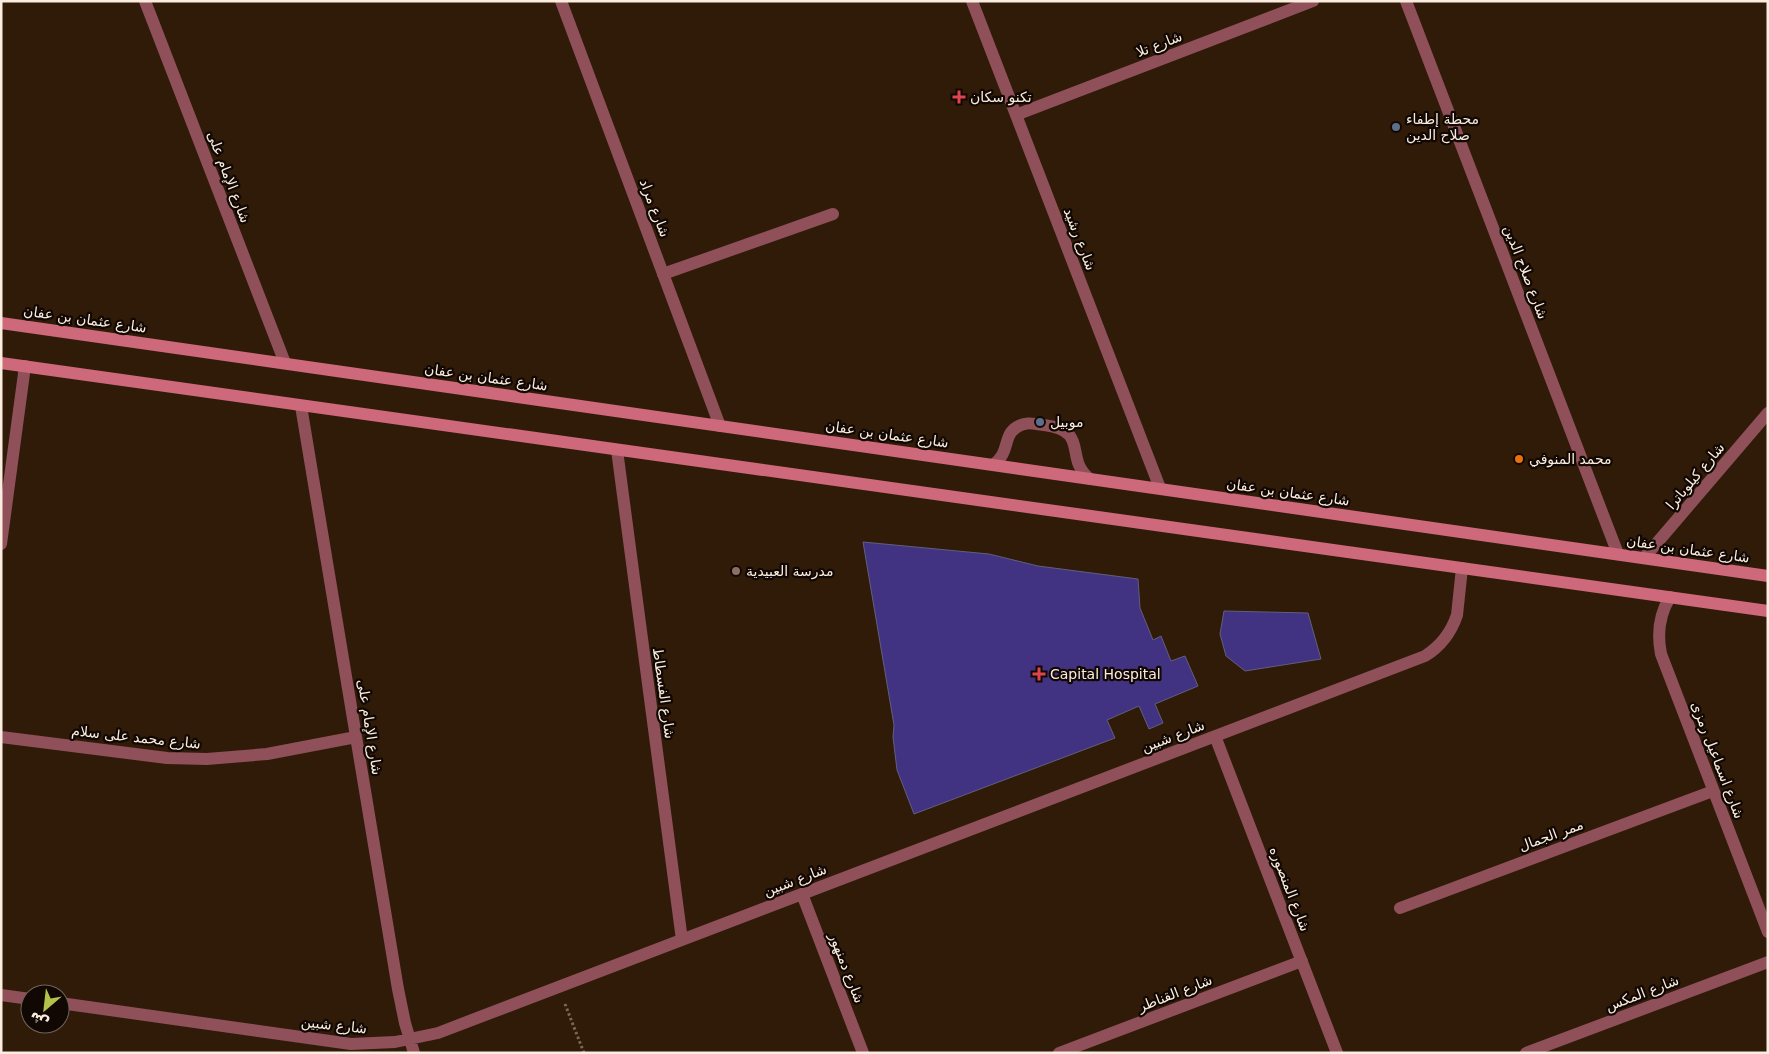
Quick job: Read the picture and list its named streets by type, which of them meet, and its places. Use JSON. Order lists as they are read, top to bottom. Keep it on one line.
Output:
{"streets":{"main road":["شارع عثمان بن عفان"],"street":["شارع تلا","شارع الإمام على","شارع مراد","شارع رشيد","شارع صلاح الدين","شارع كيلوباترا","شارع الفسطاط","شارع شبين","شارع محمد على سلام","شارع اسماعيل رمزى","ممر الجمال","شارع المنصوره","شارع دمنهور","شارع القناطر","شارع المكس"]},"crossings":[["شارع تلا","شارع رشيد"],["شارع الإمام على","شارع عثمان بن عفان"],["شارع الإمام على","شارع شبين"],["شارع الإمام على","شارع محمد على سلام"],["شارع مراد","شارع عثمان بن عفان"],["شارع رشيد","شارع عثمان بن عفان"],["شارع صلاح الدين","شارع عثمان بن عفان"],["شارع عثمان بن عفان","شارع كيلوباترا"],["شارع الفسطاط","شارع شبين"],["شارع شبين","شارع المنصوره"],["شارع شبين","شارع دمنهور"],["شارع اسماعيل رمزى","ممر الجمال"],["شارع المنصوره","شارع القناطر"]],"places":{"health":["تكنو سكان","Capital Hospital"],"other":["محطة إطفاء صلاح الدين","موبيل","محمد المنوفي","مدرسة العبيدية"]},"north":"bottom left"}
